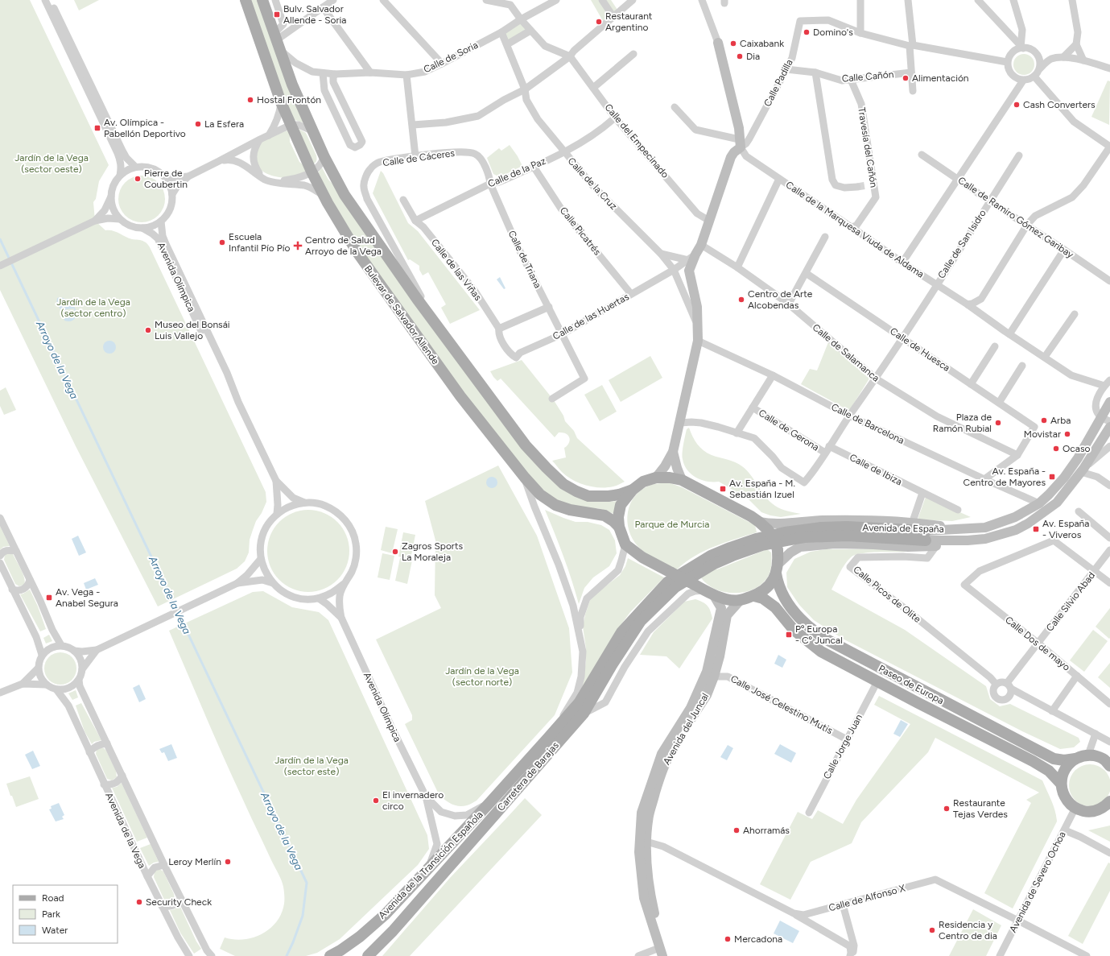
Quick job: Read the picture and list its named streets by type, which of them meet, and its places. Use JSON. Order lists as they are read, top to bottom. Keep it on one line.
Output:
{"streets":{"main road":["Bulevar de Salvador Allende","Avenida de España","Paseo de Europa","Carretera de Barajas","Avenida de la Transición Española"],"street":["Calle de Soria","Calle Cañón","Calle Padilla","Calle del Empecinado","Travesía del Cañón","Calle de Cáceres","Calle de la Paz","Calle de la Cruz","Calle de Ramiro Gómez Garibay","Calle de la Marquesa Viuda de Aldama","Calle Picatrés","Calle de San Isidro","Calle de Triana","Calle de las Viñas","Avenida Olímpica","Calle de las Huertas","Calle de Huesca","Calle de Salamanca","Calle de Barcelona","Calle de Gerona","Calle de Ibiza","Calle Picos de Olite","Calle Silvio Abad","Calle Dos de mayo","Calle José Celestino Mutis","Avenida del Juncal","Calle Jorge Juan","Avenida de la Vega","Avenida de Severo Ochoa","Calle de Alfonso X"]},"crossings":[["Calle de Soria","Calle de la Cruz"],["Calle Cañón","Calle Padilla"],["Calle Cañón","Travesía del Cañón"],["Calle Padilla","Calle de la Marquesa Viuda de Aldama"],["Calle del Empecinado","Calle de la Paz"],["Travesía del Cañón","Calle de la Marquesa Viuda de Aldama"],["Calle de Cáceres","Calle de la Paz"],["Calle de Cáceres","Calle de Triana"],["Calle de la Paz","Calle de la Cruz"],["Calle de la Paz","Calle Picatrés"],["Calle de la Paz","Calle de Triana"],["Calle de la Paz","Calle de las Viñas"],["Calle de la Cruz","Calle de las Huertas"],["Calle de Ramiro Gómez Garibay","Calle de San Isidro"],["Calle de la Marquesa Viuda de Aldama","Calle de San Isidro"],["Calle Picatrés","Calle de las Huertas"],["Calle de San Isidro","Calle de Huesca"],["Calle de San Isidro","Calle de Salamanca"],["Calle de San Isidro","Calle de Barcelona"],["Calle de San Isidro","Calle de Gerona"],["Calle de San Isidro","Calle de Ibiza"],["Calle de Triana","Calle de las Huertas"],["Calle de las Viñas","Calle de las Huertas"],["Avenida Olímpica","Avenida de la Transición Española"],["Calle de Huesca","Calle de Salamanca"],["Calle de Barcelona","Avenida de España"],["Calle de Gerona","Calle de Ibiza"],["Avenida de España","Carretera de Barajas"],["Calle Picos de Olite","Calle Silvio Abad"],["Calle Silvio Abad","Calle Dos de mayo"],["Paseo de Europa","Calle Jorge Juan"],["Calle José Celestino Mutis","Avenida del Juncal"],["Calle José Celestino Mutis","Calle Jorge Juan"],["Avenida del Juncal","Calle de Alfonso X"],["Carretera de Barajas","Avenida de la Transición Española"],["Avenida de Severo Ochoa","Calle de Alfonso X"]],"water":["Arroyo de la Vega"],"parks":["Jardín de la Vega (sector oeste)","Jardín de la Vega (sector centro)","Parque de Murcia","Jardín de la Vega (sector norte)","Jardín de la Vega (sector este)"],"places":{"transit":["Bulv. Salvador Allende - Soria","Av. Olímpica - Pabellón Deportivo","Av. España - Centro de Mayores","Av. España - M. Sebastián Izuel","Av. España - Viveros","Av. Vega - Anabel Segura","Pº Europa - Cº Juncal"],"other":["Restaurant Argentino","Domino's","Caixabank","Dia","Alimentación","Hostal Frontón","Cash Converters","La Esfera","Pierre de Coubertin","Escuela Infantil Pío Pío","Centro de Arte Alcobendas","Museo del Bonsái Luis Vallejo","Arba","Plaza de Ramón Rubial","Movistar","Ocaso","Zagros Sports La Moraleja","El invernadero circo","Restaurante Tejas Verdes","Ahorramás","Leroy Merlín","Security Check","Residencia y Centro de dia","Mercadona"],"health":["Centro de Salud Arroyo de la Vega"]},"legend":["Road","Park","Water"]}
